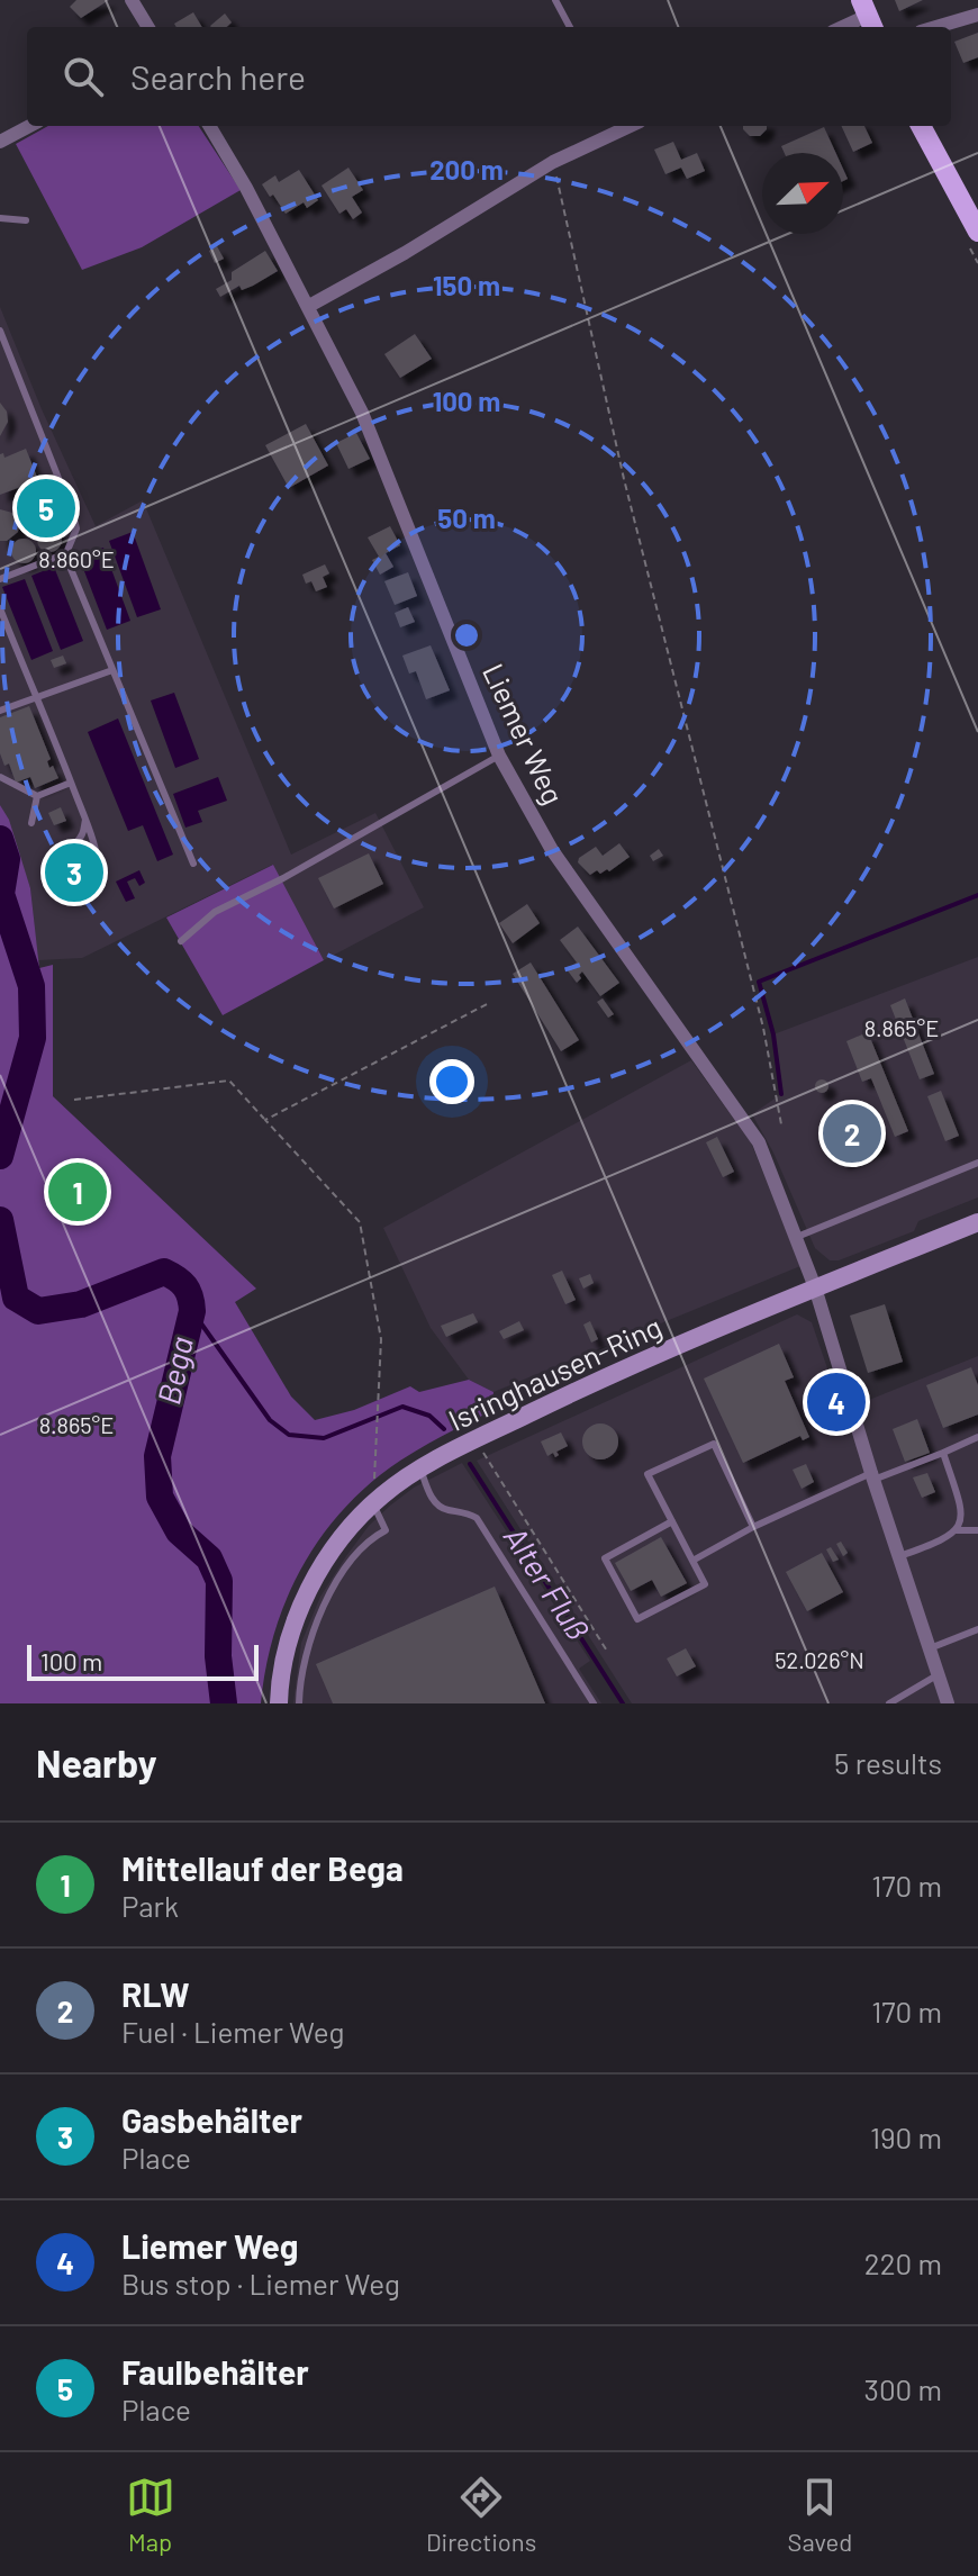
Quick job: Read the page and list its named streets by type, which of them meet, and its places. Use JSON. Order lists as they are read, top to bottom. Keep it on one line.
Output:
{"streets":{"street":["Liemer Weg","Isringhausen-Ring"]},"crossings":[["Liemer Weg","Isringhausen-Ring"]],"water":["Bega","Alter Fluß"],"scale_bar":"100 m","north":"top right","page":{"search":"Search here","pins":["5","3","2","1","4"],"scale":"100 m","heading":["Nearby","5 results"],"list":[{"mark":"1","name":"Mittellauf der Bega","note":"Park","value":"170 m"},{"mark":"2","name":"RLW","note":"Fuel · Liemer Weg","value":"170 m"},{"mark":"3","name":"Gasbehälter","note":"Place","value":"190 m"},{"mark":"4","name":"Liemer Weg","note":"Bus stop · Liemer Weg","value":"220 m"},{"mark":"5","name":"Faulbehälter","note":"Place","value":"300 m"}],"nav":["Map","Directions","Saved"]},"coordinates":["8.860°E","8.865°E","52.026°N"],"rings":["200 m","150 m","100 m","50 m"]}
